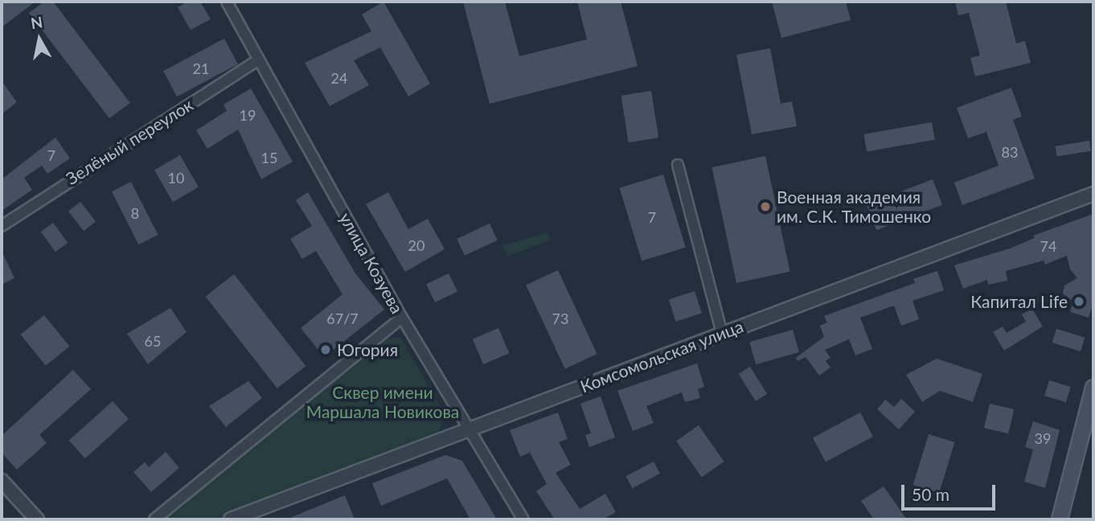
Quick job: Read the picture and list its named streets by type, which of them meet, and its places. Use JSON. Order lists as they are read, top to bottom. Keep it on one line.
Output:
{"streets":{"street":["Зелёный переулок","улица Козуева","Комсомольская улица"]},"crossings":[["Зелёный переулок","улица Козуева"],["улица Козуева","Комсомольская улица"]],"parks":["Сквер имени Маршала Новикова"],"places":["Военная академия им. С.К. Тимошенко","Капитал Life","Югория"],"house_numbers":["21","24","19","83","7","15","10","8","7","20","74","67/7","73","65","39"],"scale_bar":"50 m","north":"top"}
